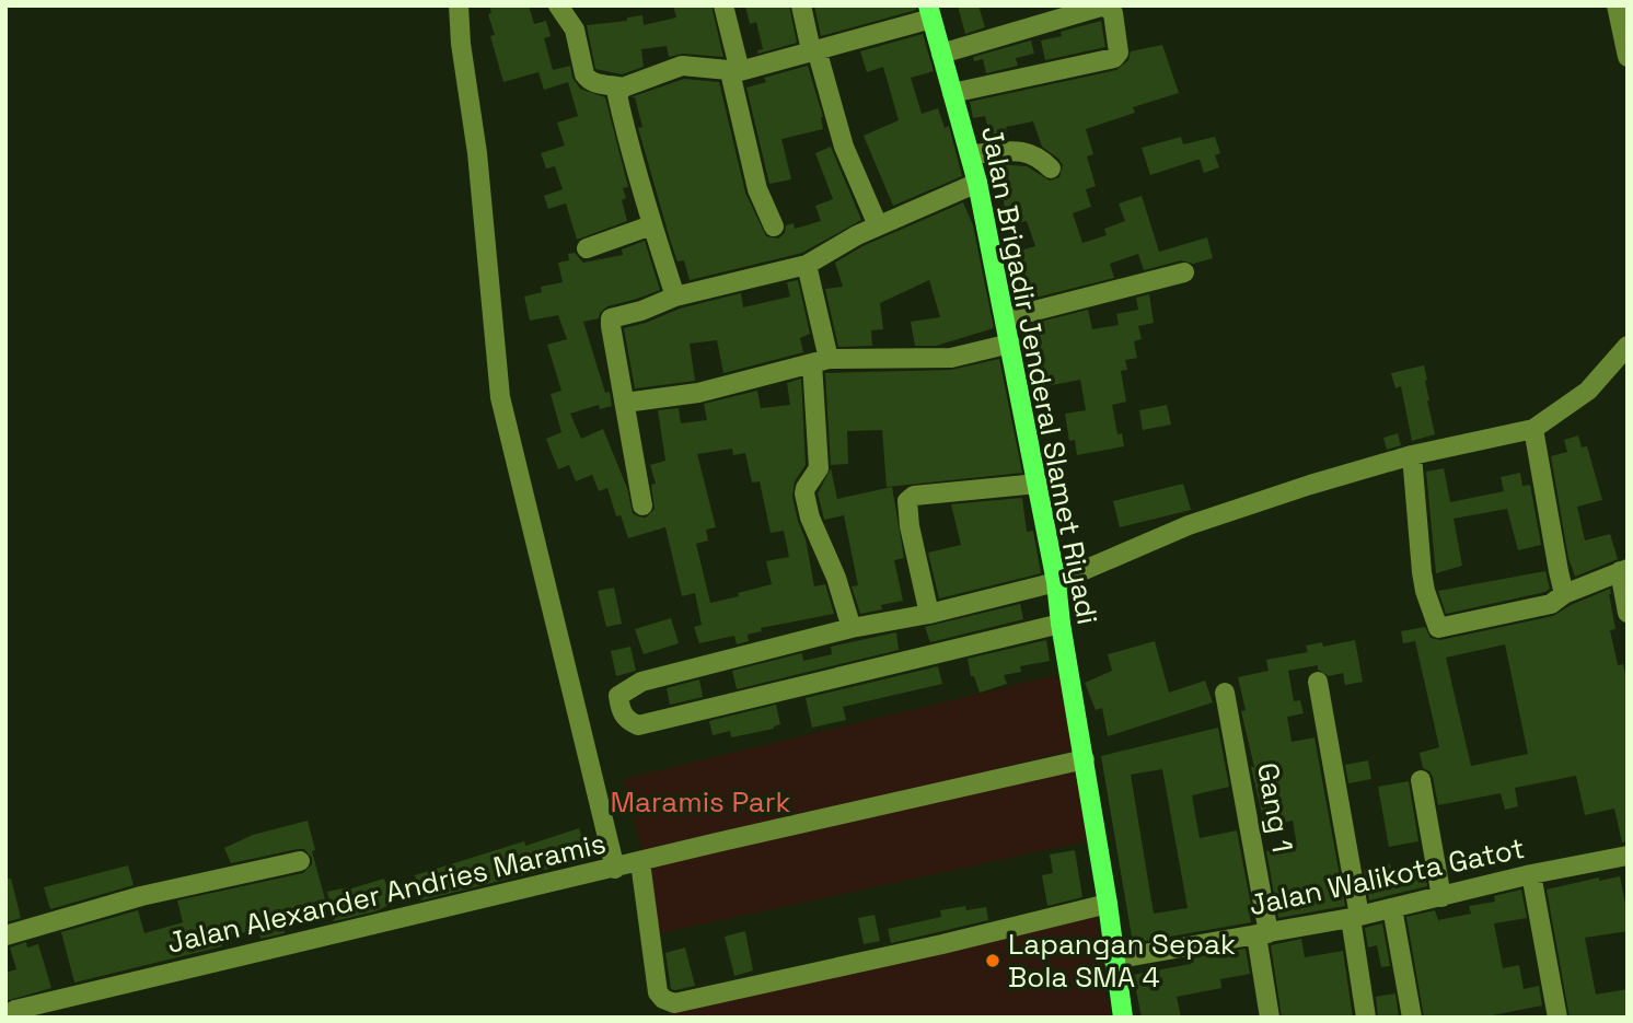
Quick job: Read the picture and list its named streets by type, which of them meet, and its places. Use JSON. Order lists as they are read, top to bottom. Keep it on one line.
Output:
{"streets":{"main road":["Jalan Brigadir Jenderal Slamet Riyadi"],"street":["Gang 1","Jalan Walikota Gatot","Jalan Alexander Andries Maramis"]},"crossings":[["Jalan Brigadir Jenderal Slamet Riyadi","Jalan Walikota Gatot"],["Jalan Brigadir Jenderal Slamet Riyadi","Jalan Alexander Andries Maramis"],["Gang 1","Jalan Walikota Gatot"]],"parks":["Maramis Park"],"places":["Lapangan Sepak Bola SMA 4"]}
